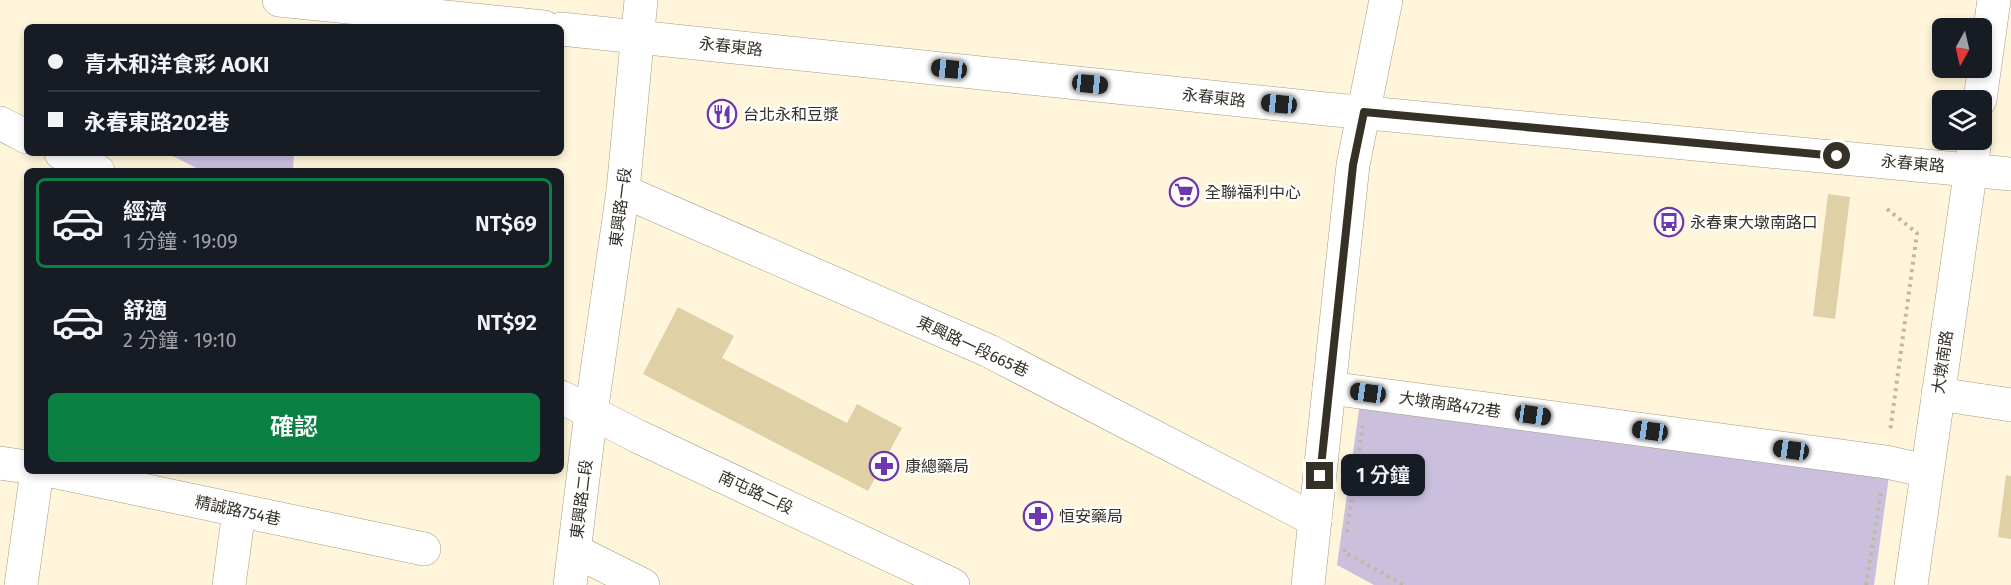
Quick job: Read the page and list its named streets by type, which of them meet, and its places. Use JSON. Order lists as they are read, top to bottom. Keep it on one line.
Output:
{"streets":{"street":["永春東路","東興路一段","東興路一段665巷","大墩南路","大墩南路472巷","南屯路二段","東興路二段","精誠路754巷"]},"crossings":[["永春東路","東興路一段"],["永春東路","大墩南路"],["東興路一段","東興路一段665巷"],["東興路一段","南屯路二段"],["東興路一段","東興路二段"],["大墩南路","大墩南路472巷"],["南屯路二段","東興路二段"]],"places":{"restaurant":["台北永和豆漿"],"supermarket":["全聯福利中心"],"bus stop":["永春東大墩南路口"],"pharmacy":["康總藥局","恒安藥局"]},"north":"bottom","page":{"banner":["青木和洋食彩 AOKI","永春東路202巷"],"list":[{"name":"經濟","note":"1 分鐘 · 19:09","value":"NT$69"},{"name":"舒適","note":"2 分鐘 · 19:10","value":"NT$92"}],"buttons":"確認","bubble":"1 分鐘"}}
